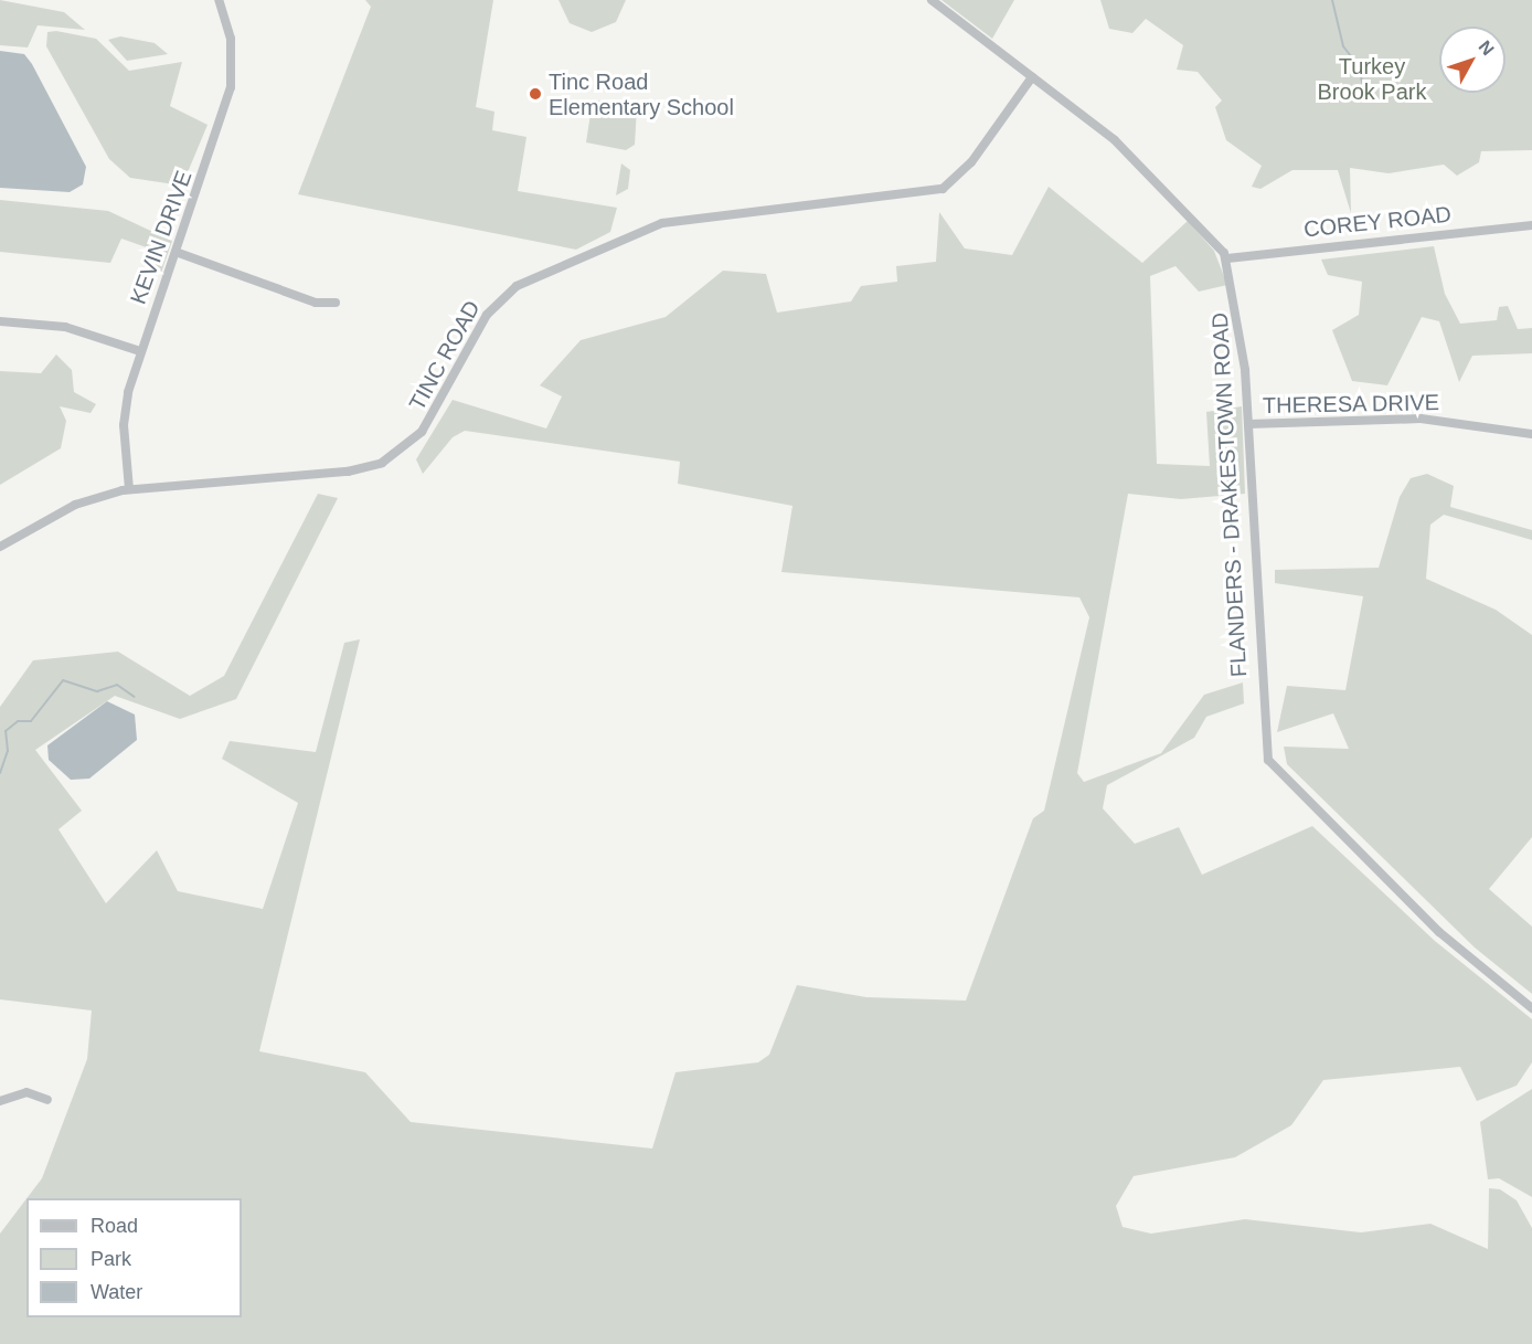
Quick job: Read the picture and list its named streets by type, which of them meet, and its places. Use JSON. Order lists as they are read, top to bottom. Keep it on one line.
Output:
{"streets":{"street":["COREY ROAD","KEVIN DRIVE","TINC ROAD","THERESA DRIVE","FLANDERS - DRAKESTOWN ROAD"]},"crossings":[["COREY ROAD","FLANDERS - DRAKESTOWN ROAD"],["KEVIN DRIVE","TINC ROAD"],["THERESA DRIVE","FLANDERS - DRAKESTOWN ROAD"]],"parks":["Turkey Brook Park"],"places":["Tinc Road Elementary School"],"legend":["Road","Park","Water"],"north":"top right"}
